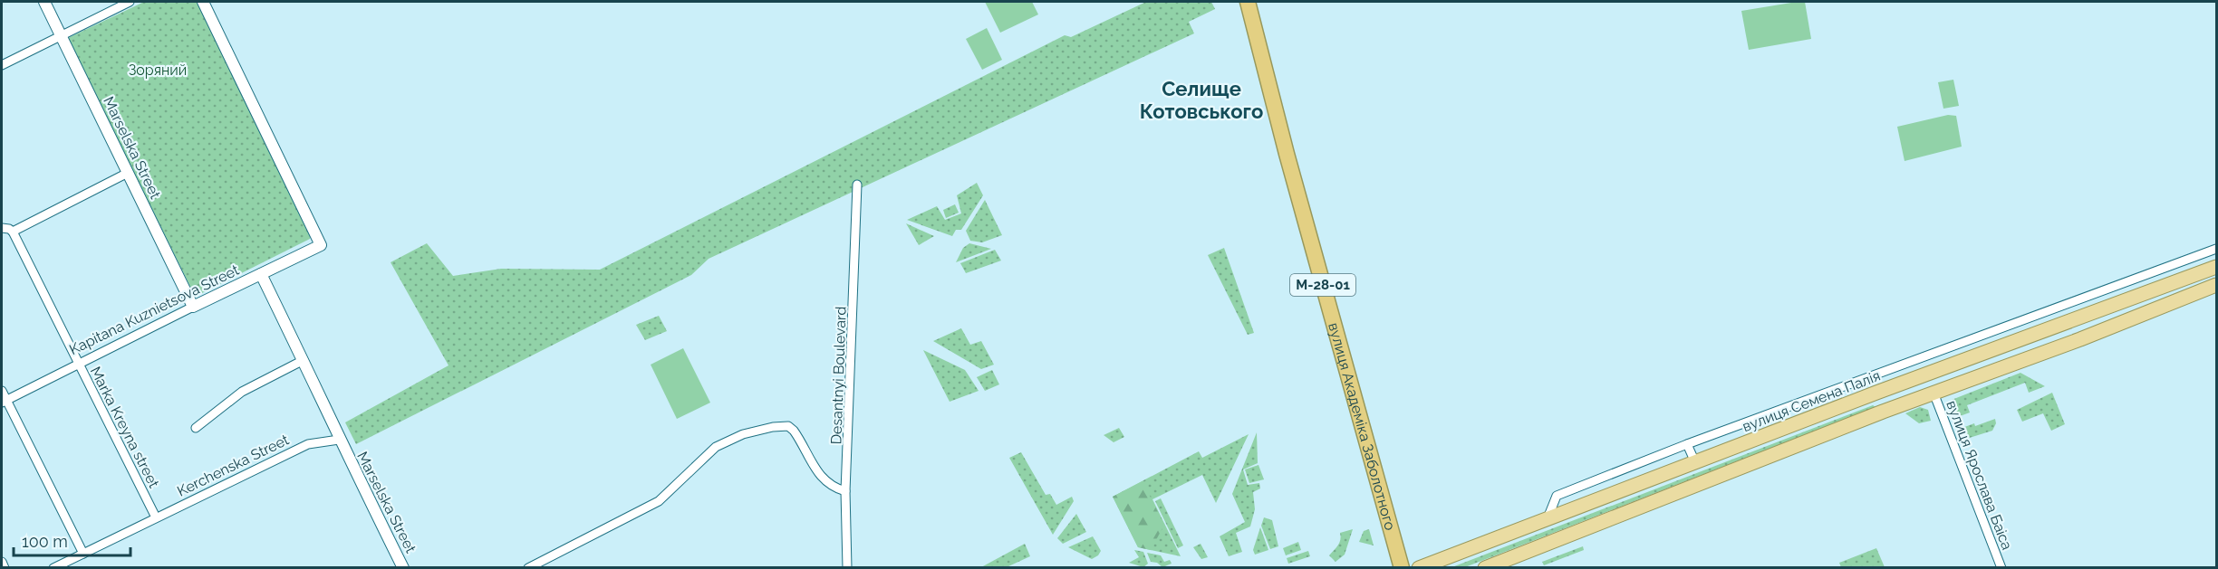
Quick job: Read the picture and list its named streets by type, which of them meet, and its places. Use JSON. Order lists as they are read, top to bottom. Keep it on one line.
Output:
{"streets":{"highway":["М-28-01","вулиця Академіка Заболотного"],"main road":["вулиця Семена Палія"],"street":["Marselska Street","Kapitana Kuznietsova Street","Desantnyi Boulevard","Marka Kreyna street","Kerchenska Street","вулиця Ярослава Баіса"]},"crossings":[["Marselska Street","Kapitana Kuznietsova Street"],["Marselska Street","Kerchenska Street"],["Kapitana Kuznietsova Street","Marka Kreyna street"],["Marka Kreyna street","Kerchenska Street"]],"districts":["Селище Котовського"],"parks":["Зоряний"],"scale_bar":"100 m"}
